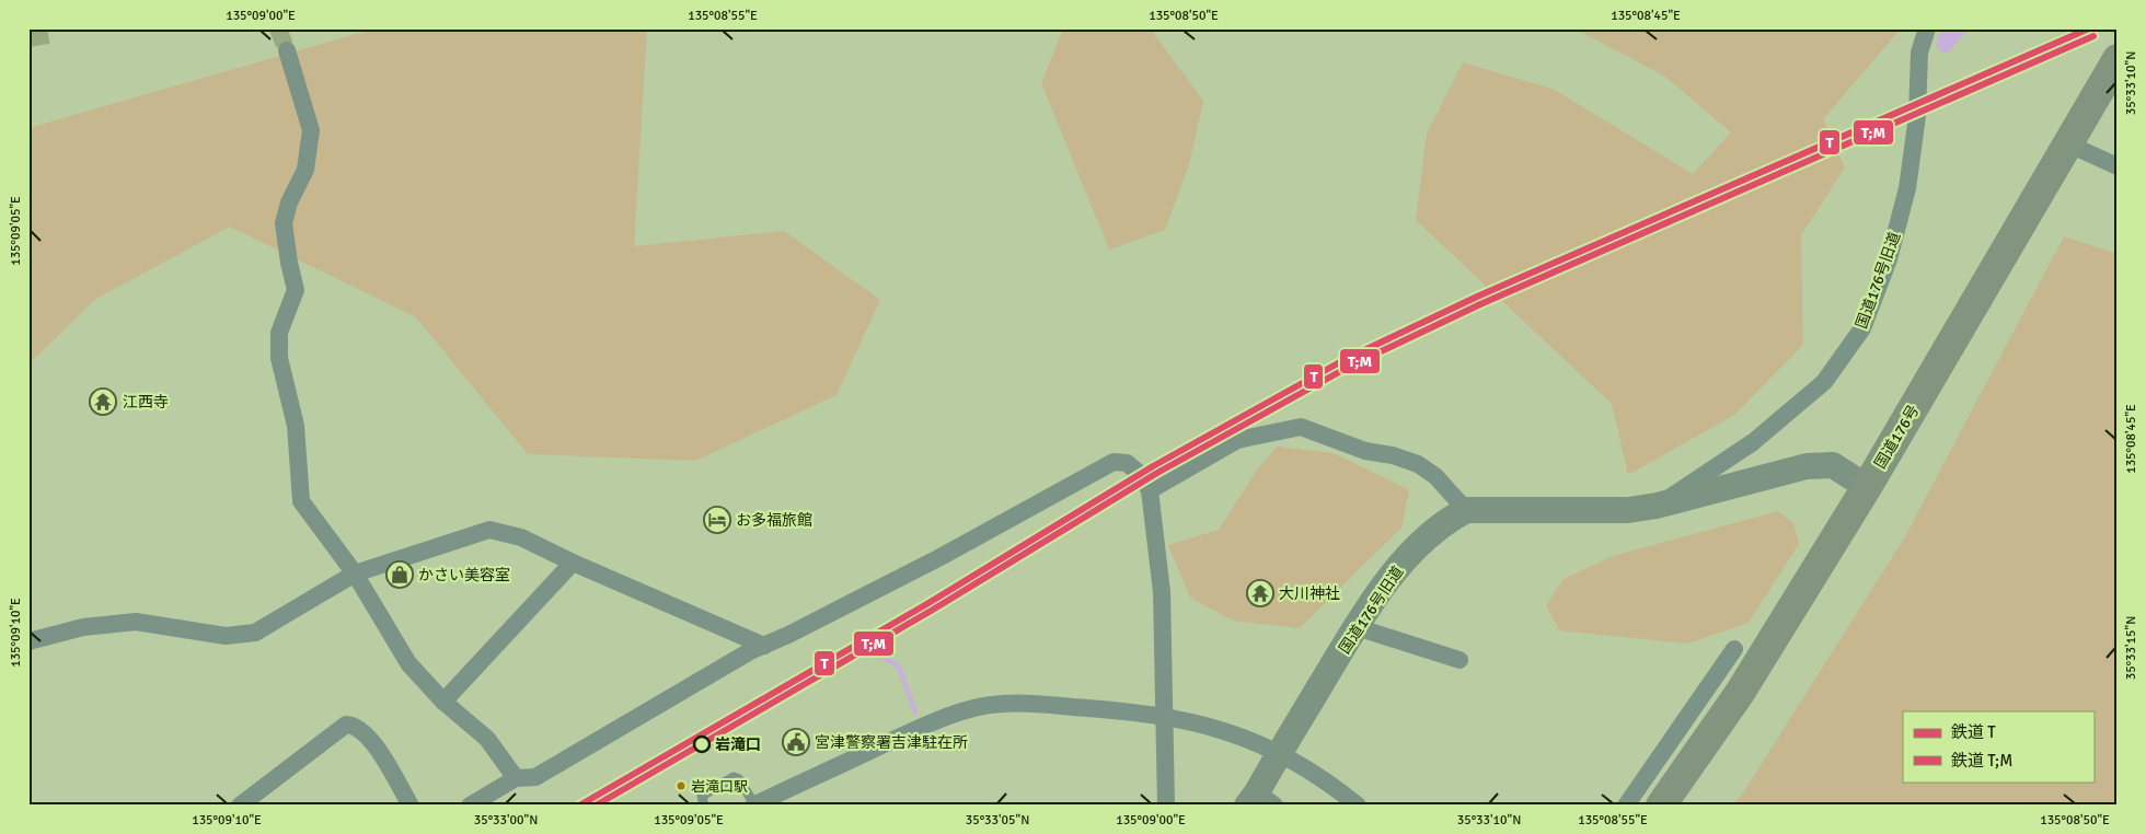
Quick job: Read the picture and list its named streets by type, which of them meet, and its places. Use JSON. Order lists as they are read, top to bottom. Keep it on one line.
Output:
{"streets":{"highway":["国道176号"],"street":["国道176号旧道"]},"crossings":[["国道176号旧道","国道176号"]],"places":{"temple":["江西寺","大川神社"],"hotel":["お多福旅館"],"shop":["かさい美容室"],"public building":["宮津警察署吉津駐在所"],"other":["岩滝口","岩滝口駅"]},"lines":["rail line T","rail line T;M"],"legend":["鉄道 T","鉄道 T;M"],"coordinates":["135°09'00\"E","135°08'55\"E","135°08'50\"E","135°08'45\"E","35°33'10\"N","135°09'05\"E","135°09'10\"E","35°33'15\"N","35°33'00\"N","35°33'05\"N"]}
